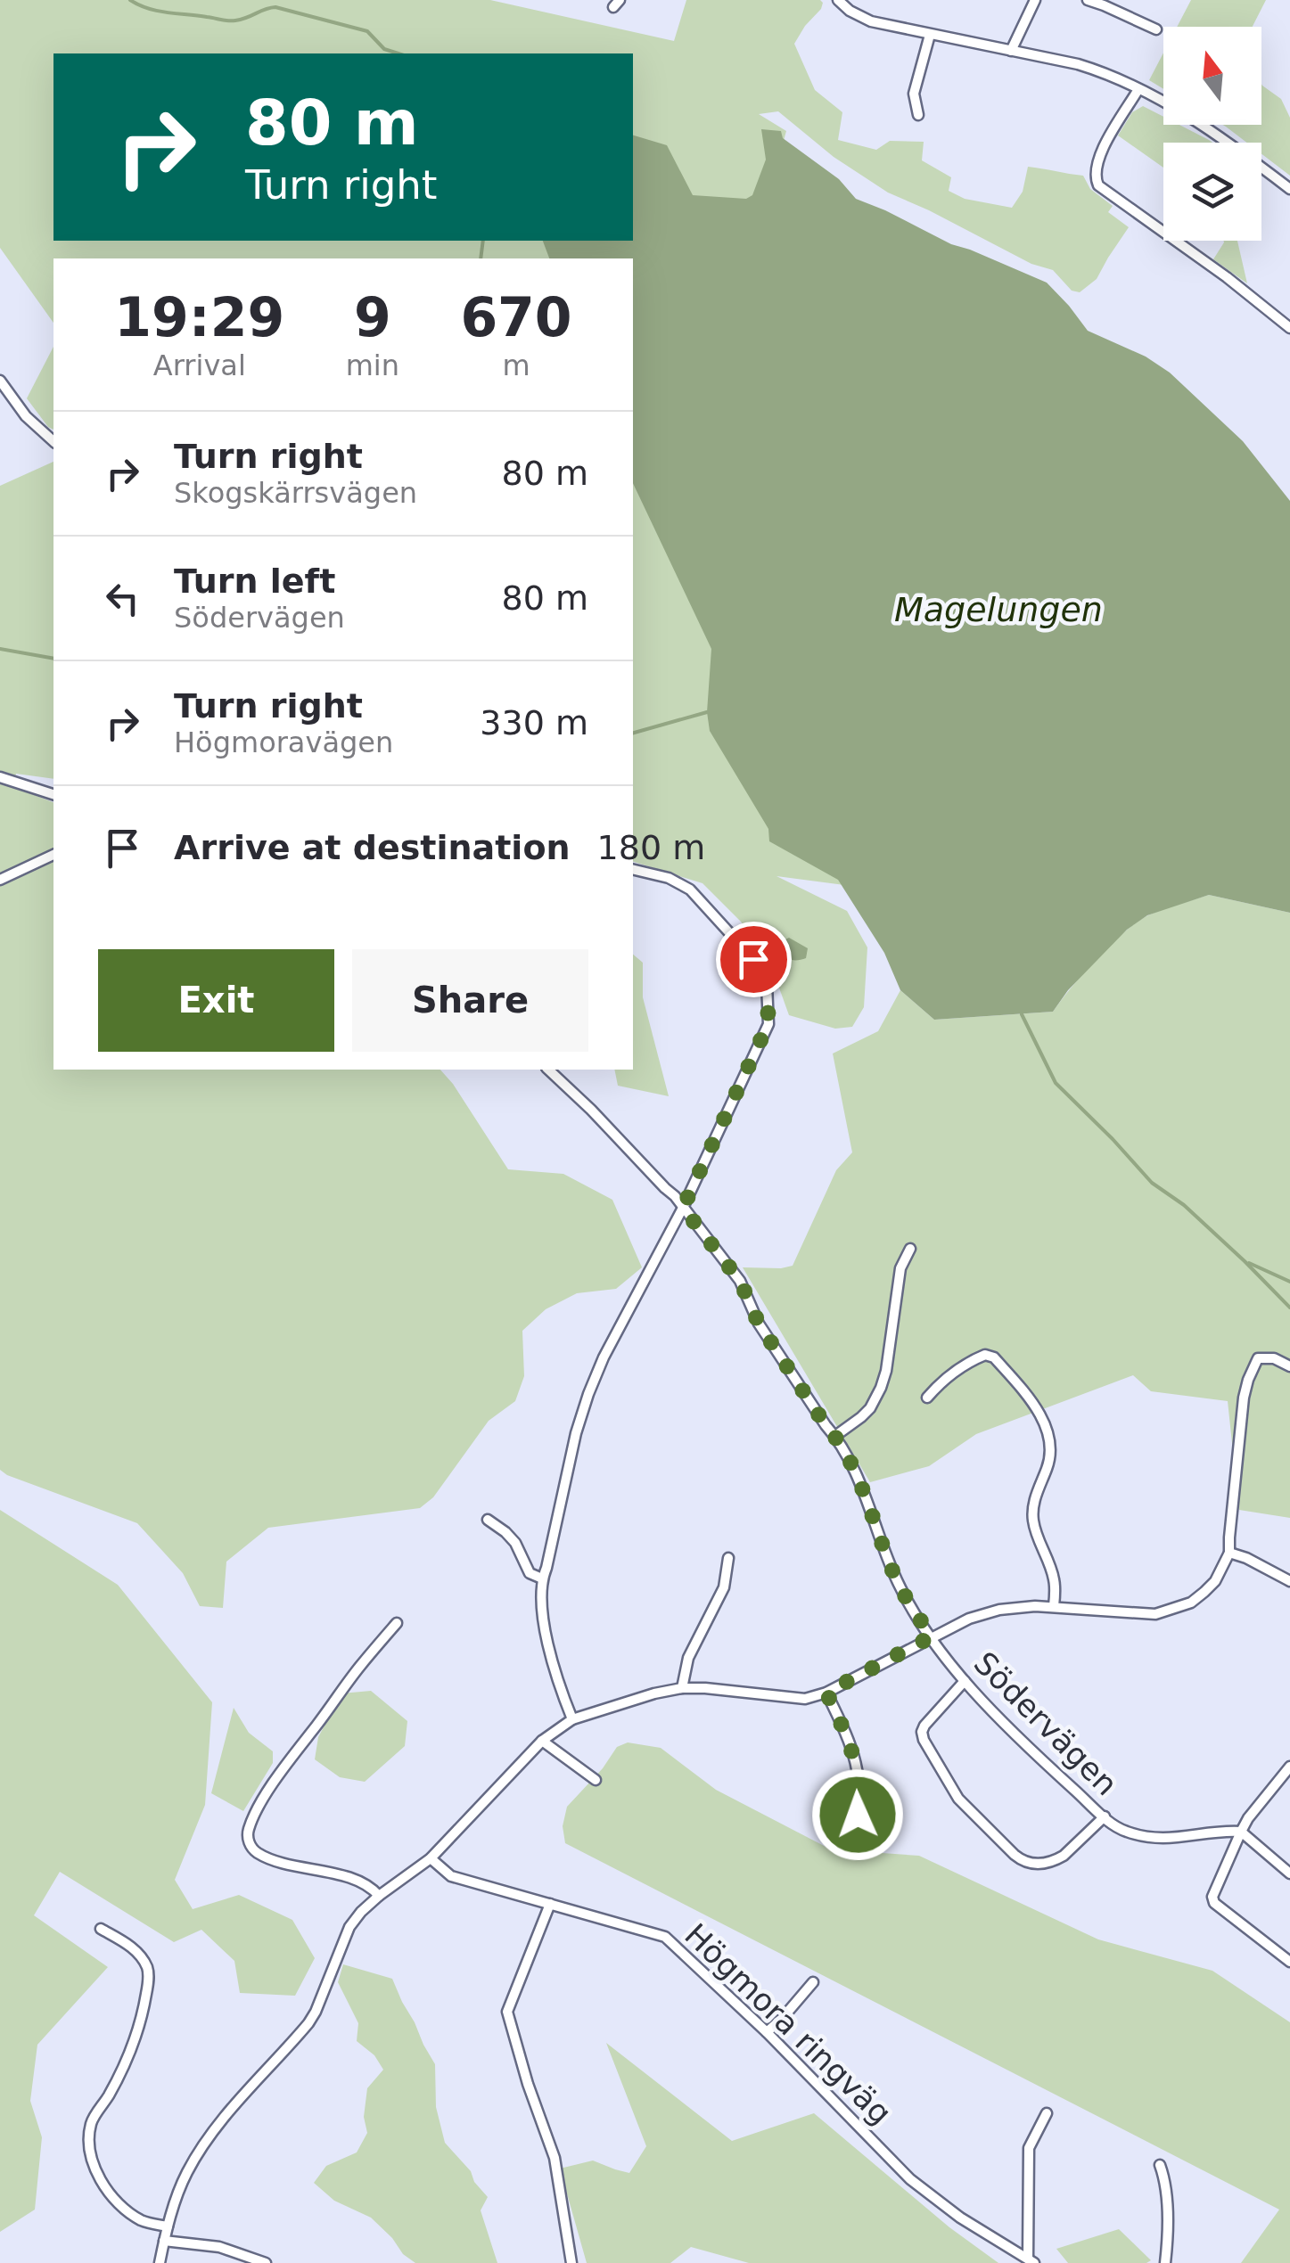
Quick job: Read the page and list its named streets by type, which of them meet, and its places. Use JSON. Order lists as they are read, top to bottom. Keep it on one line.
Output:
{"streets":{"street":["Södervägen","Högmora ringväg"]},"water":["Magelungen"],"north":"top","page":{"turn":["80 m","Turn right"],"eta":["19:29","Arrival","9","min","670","m"],"list":[{"name":"Turn right","note":"Skogskärrsvägen","value":"80 m"},{"name":"Turn left","note":"Södervägen","value":"80 m"},{"name":"Turn right","note":"Högmoravägen","value":"330 m"},{"name":"Arrive at destination","value":"180 m"}],"buttons":["Exit","Share"]}}
